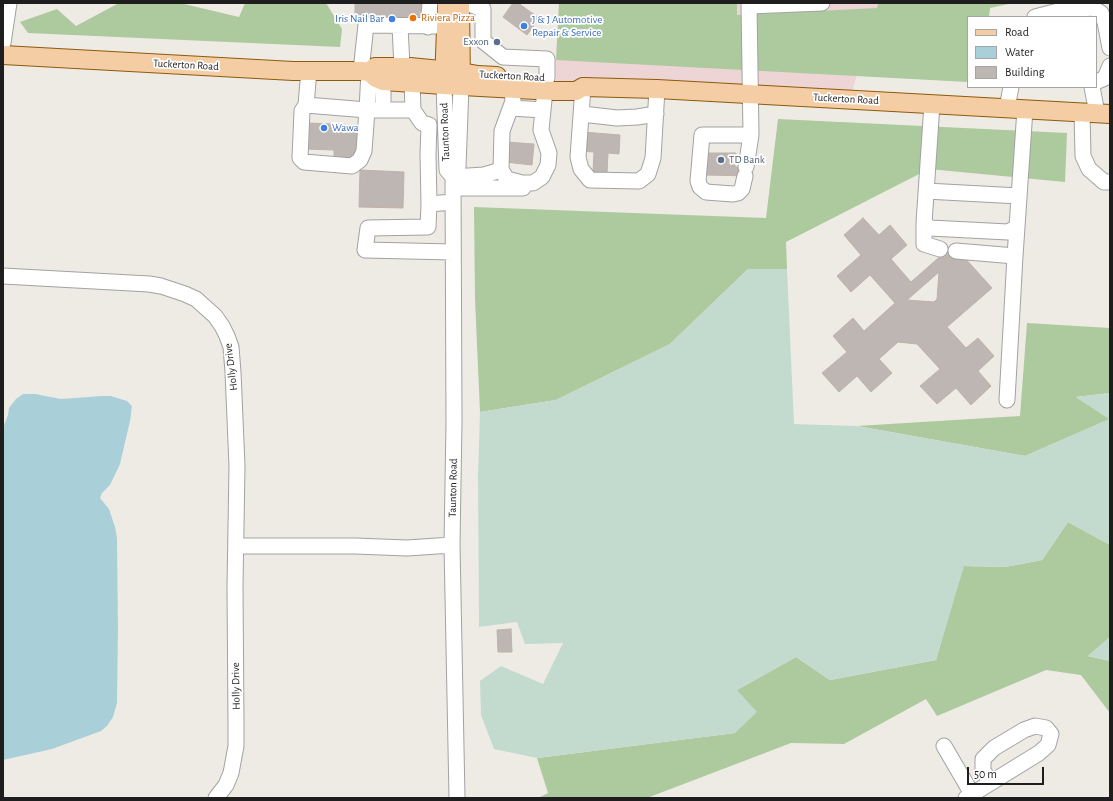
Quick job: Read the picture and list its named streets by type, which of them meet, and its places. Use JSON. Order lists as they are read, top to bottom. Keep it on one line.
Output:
{"streets":{"main road":["Tuckerton Road"],"street":["Taunton Road","Holly Drive"]},"crossings":[["Tuckerton Road","Taunton Road"]],"places":["Riviera Pizza","Iris Nail Bar","J & J Automotive Repair & Service","Exxon","Wawa","TD Bank"],"legend":["Road","Water","Building"],"scale_bar":"50 m"}
